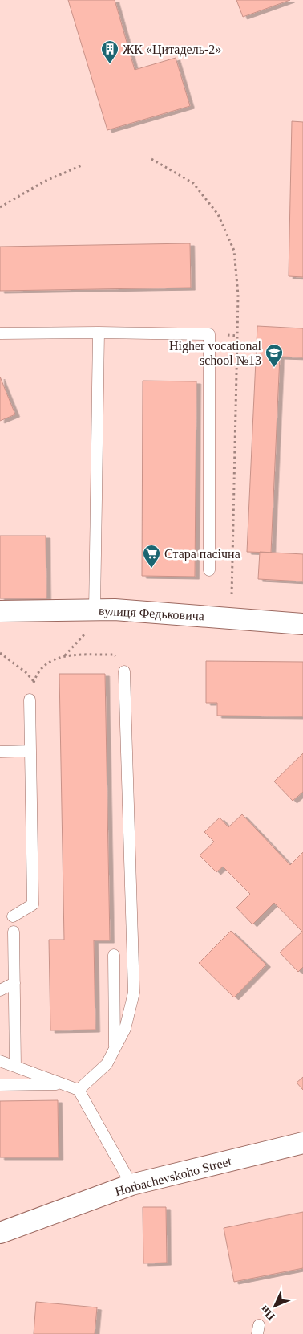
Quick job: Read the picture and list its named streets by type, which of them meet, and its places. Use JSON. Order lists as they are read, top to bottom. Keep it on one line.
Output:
{"streets":{"street":["вулиця Федьковича","Horbachevskoho Street"]},"places":{"building":["ЖК «Цитадель-2»"],"school or university":["Higher vocational school №13"],"supermarket":["Стара пасічна"]},"north":"bottom left"}
